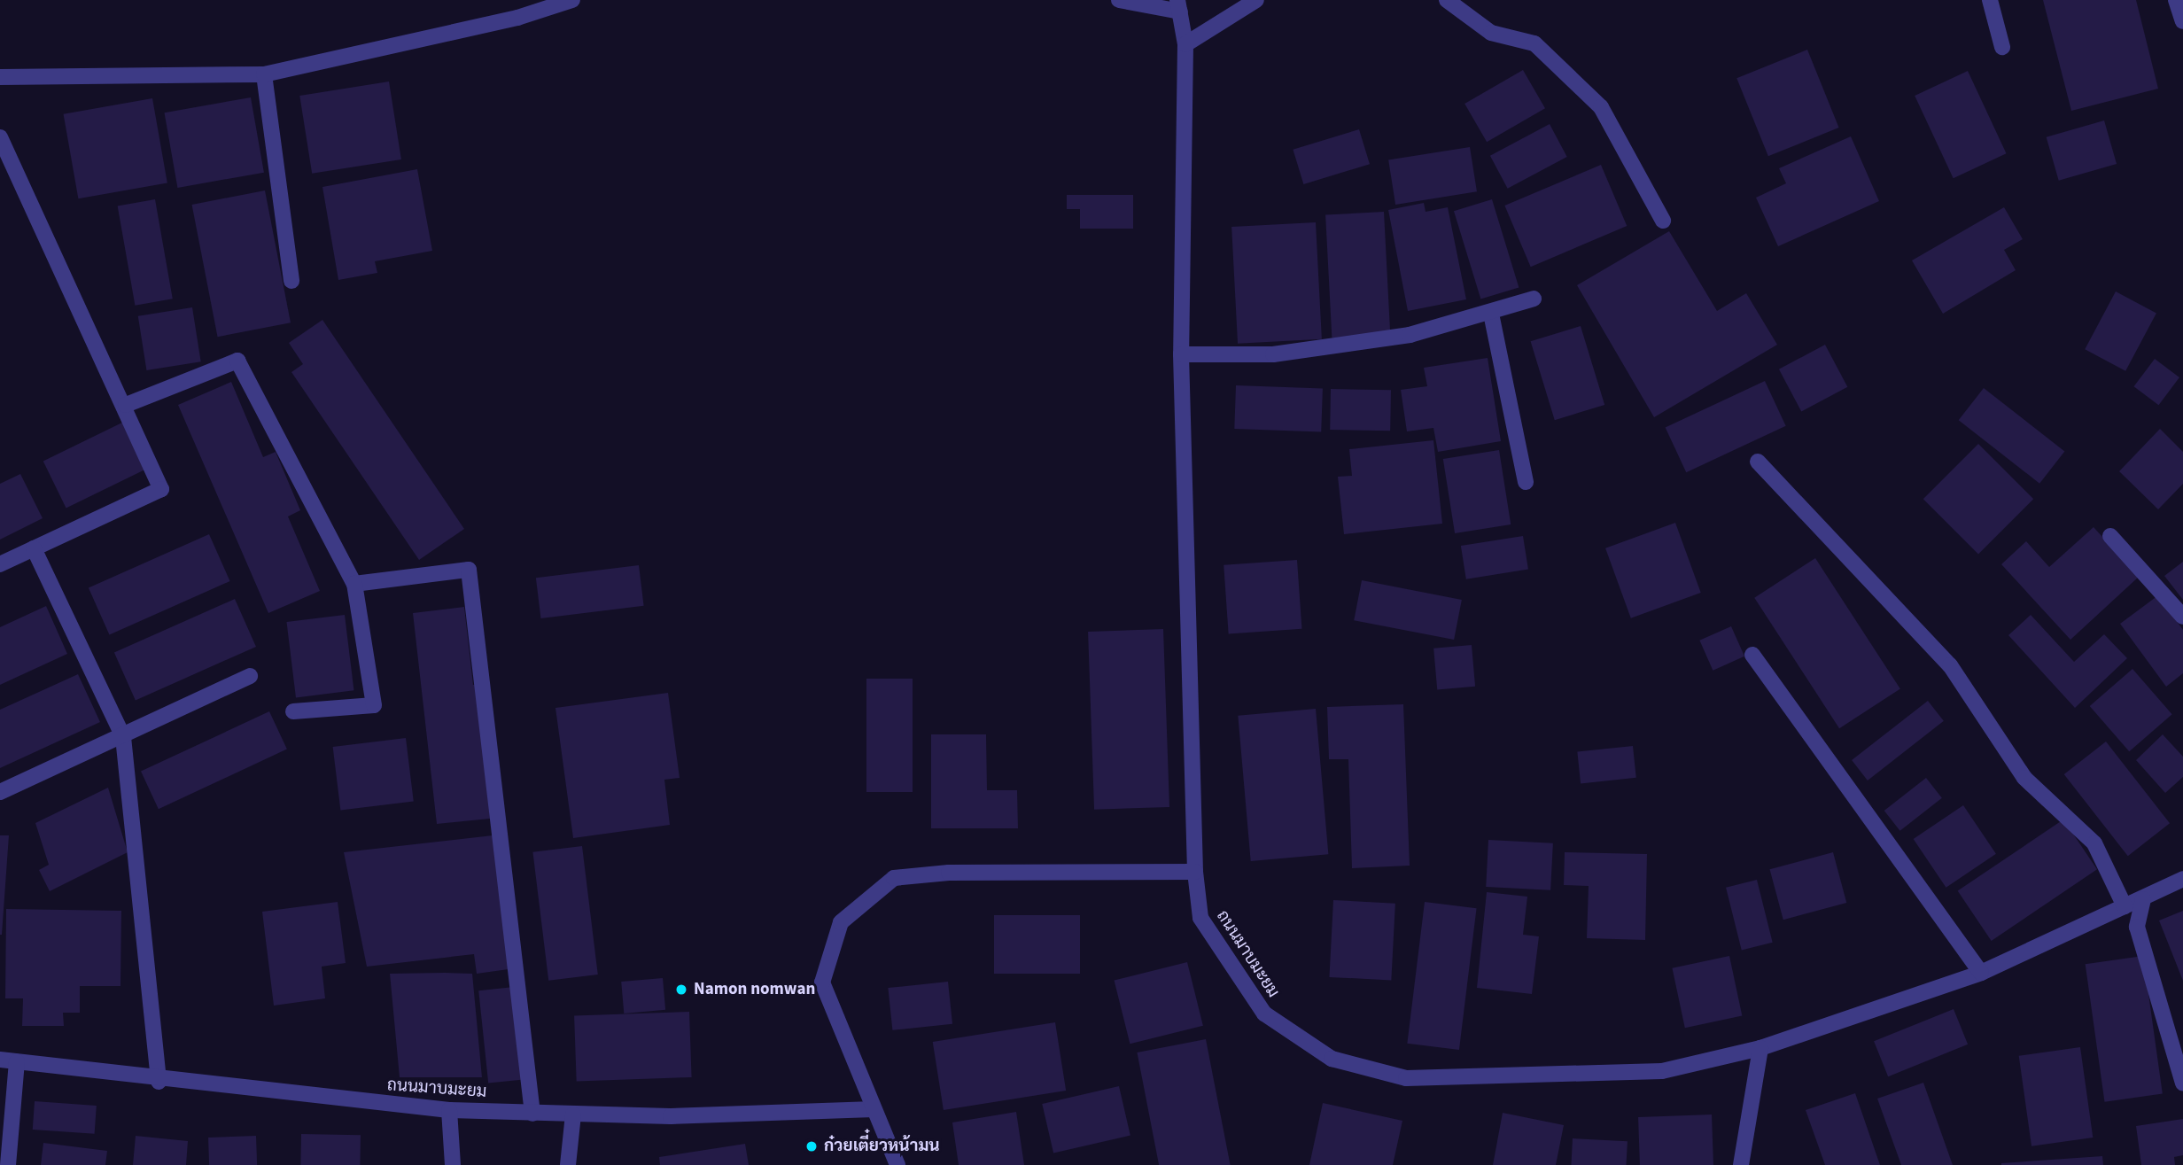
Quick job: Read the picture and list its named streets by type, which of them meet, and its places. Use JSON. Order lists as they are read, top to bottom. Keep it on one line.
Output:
{"streets":{"street":["ถนนมาบมะยม"]},"places":["Namon nomwan","ก๋วยเตี๋ยวหน้ามน"]}
